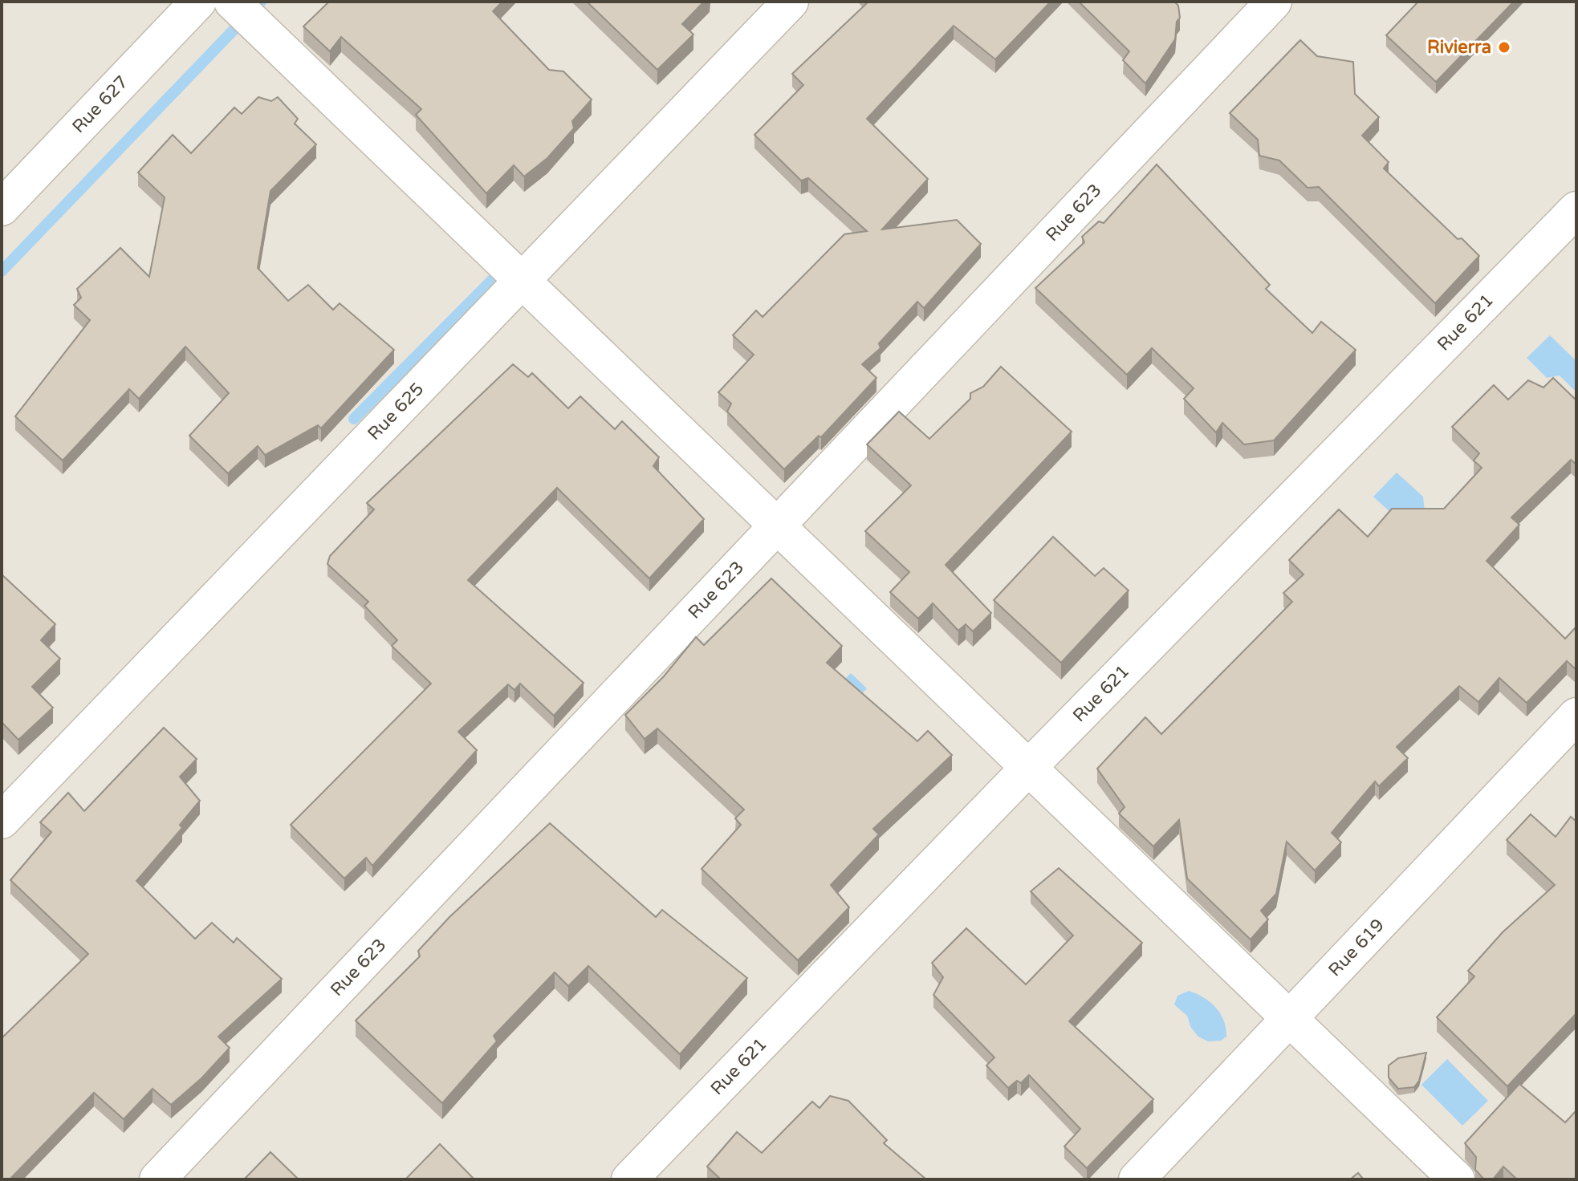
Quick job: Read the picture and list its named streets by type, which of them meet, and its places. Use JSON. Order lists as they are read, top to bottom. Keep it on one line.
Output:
{"streets":{"street":["Rue 627","Rue 623","Rue 621","Rue 625","Rue 619"]},"places":["Rivierra"]}
